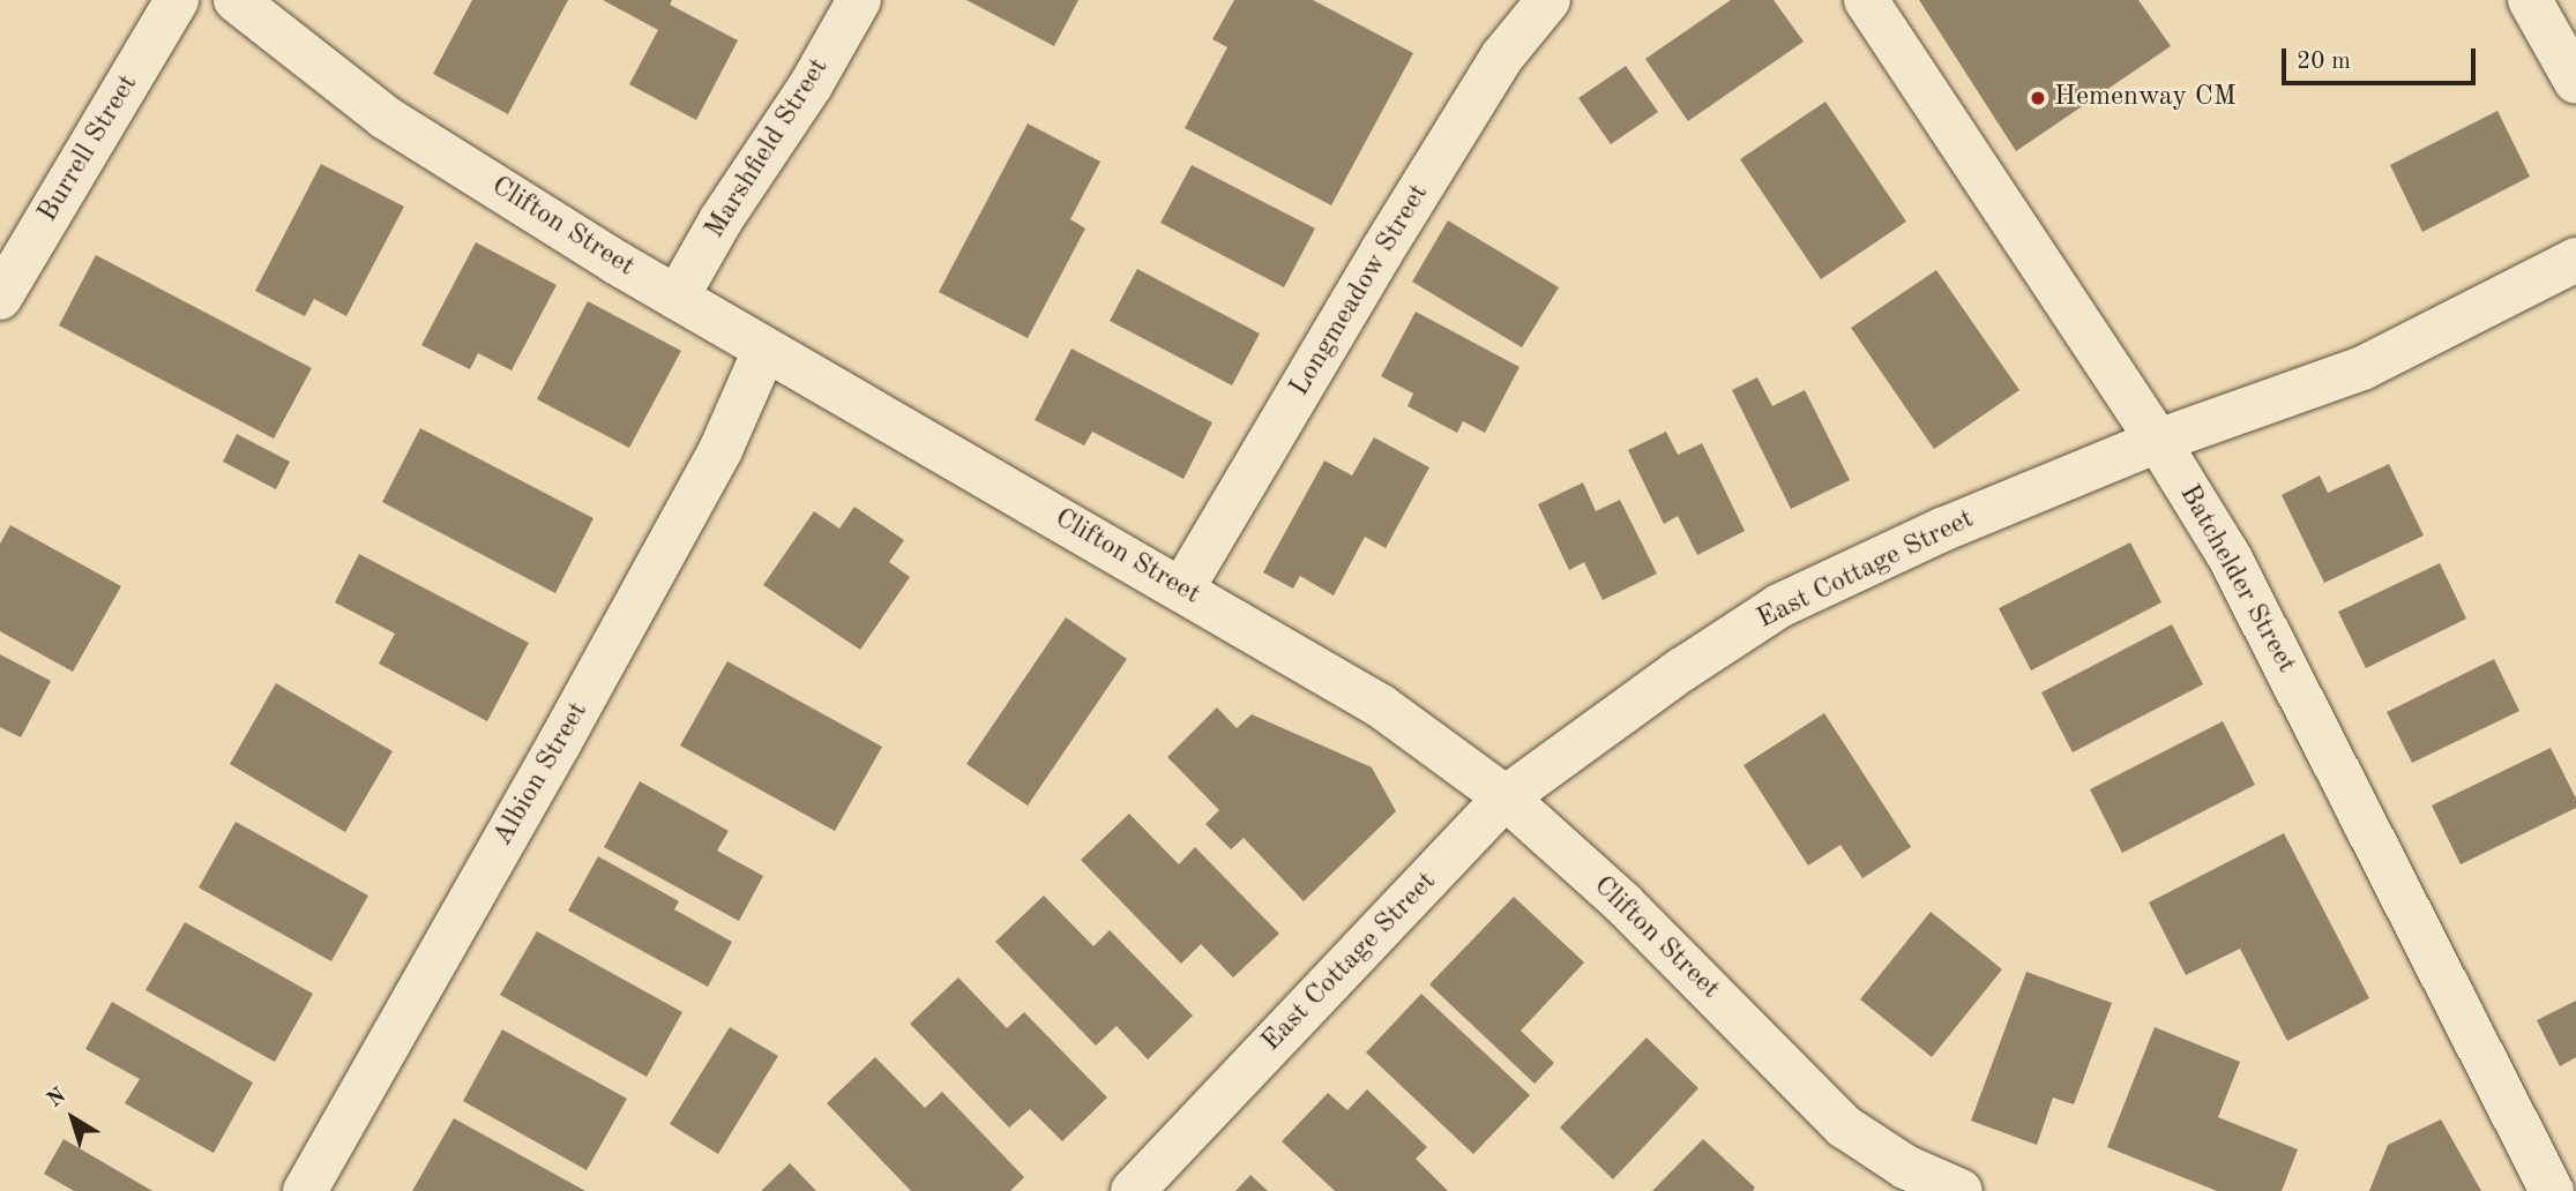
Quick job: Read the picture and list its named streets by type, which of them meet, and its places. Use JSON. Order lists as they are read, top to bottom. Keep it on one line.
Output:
{"streets":{"street":["Burrell Street","Marshfield Street","Clifton Street","Longmeadow Street","East Cottage Street","Batchelder Street","Albion Street"]},"crossings":[["Marshfield Street","Clifton Street"],["Clifton Street","Longmeadow Street"],["Clifton Street","East Cottage Street"],["Clifton Street","Albion Street"],["East Cottage Street","Batchelder Street"]],"places":["Hemenway CM"],"scale_bar":"20 m","north":"top left"}
